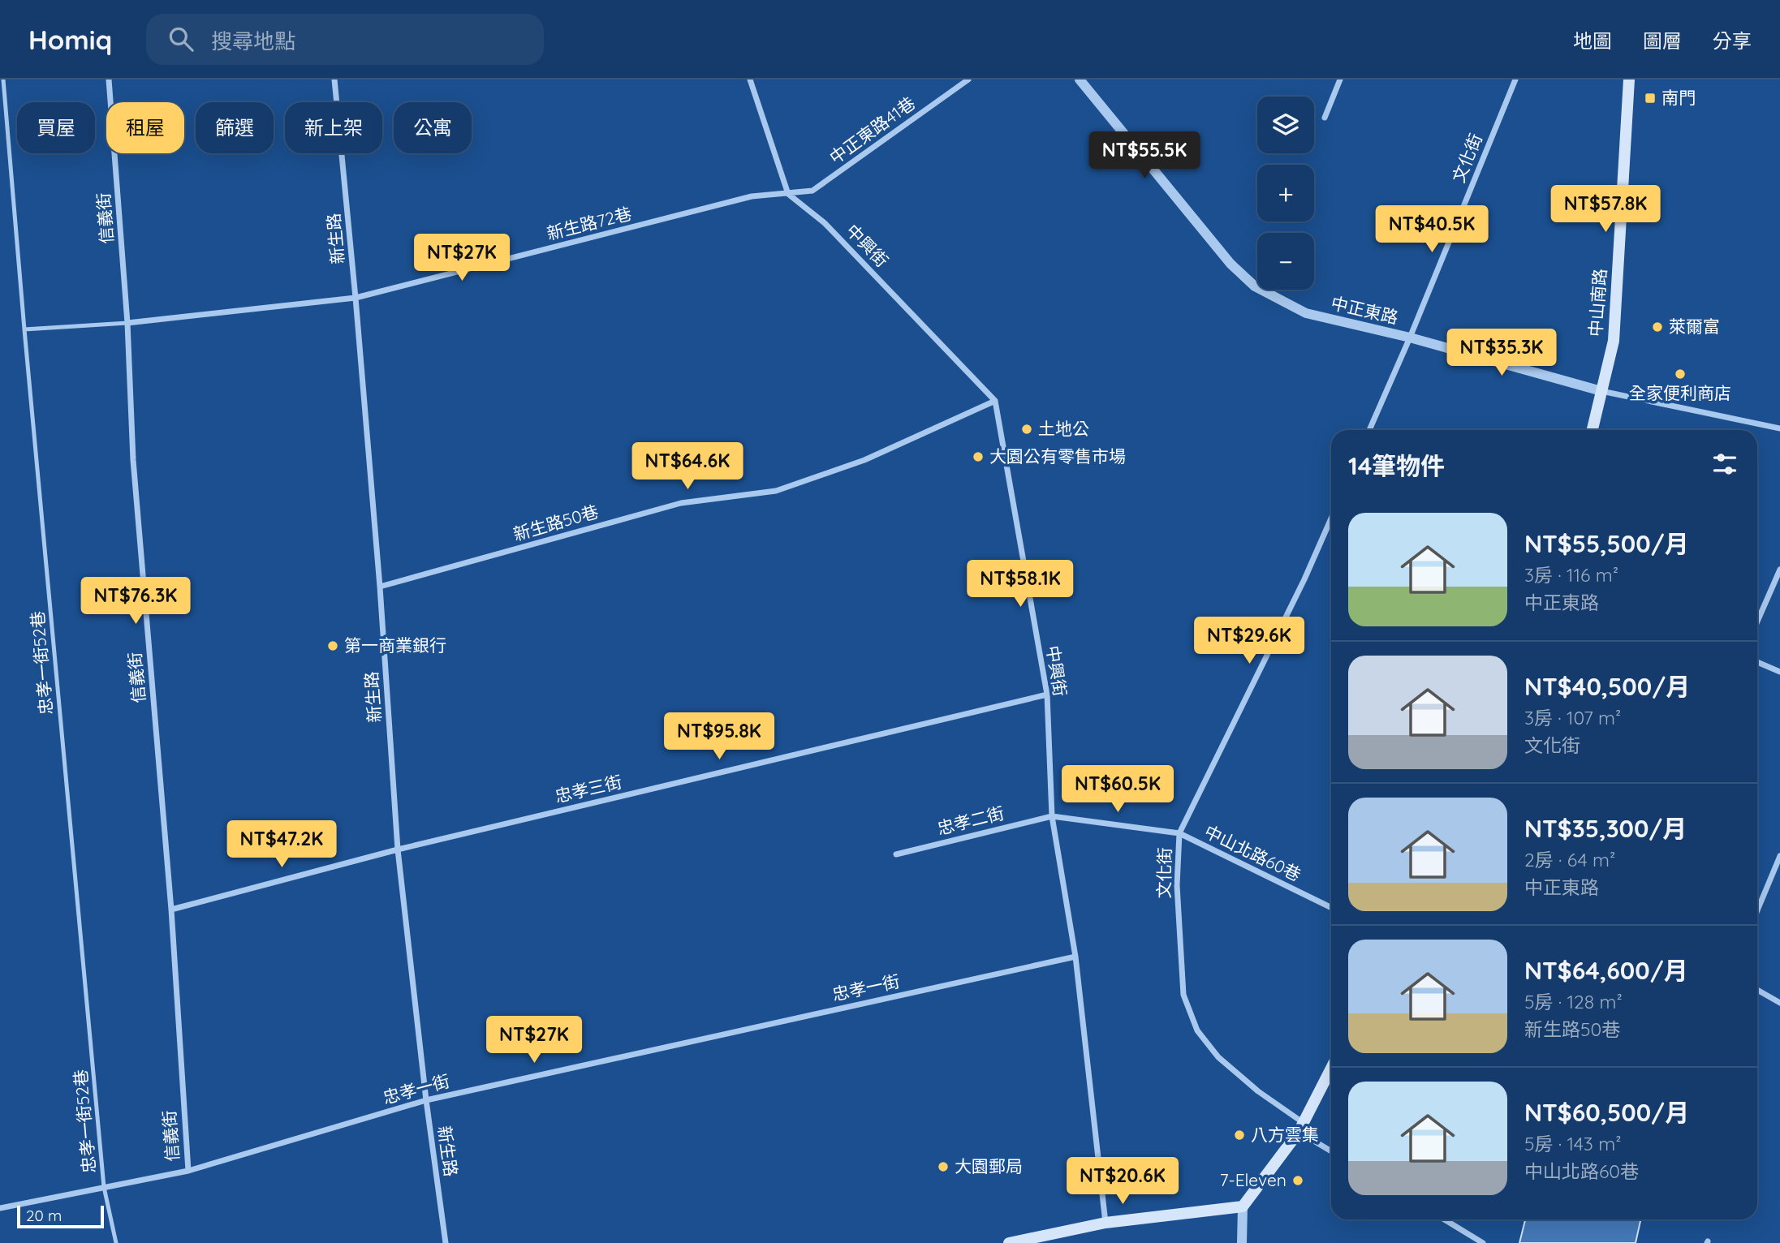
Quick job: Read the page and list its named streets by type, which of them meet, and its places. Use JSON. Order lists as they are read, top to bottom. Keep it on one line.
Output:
{"streets":{"main road":["中山南路"],"street":["中正東路41巷","文化街","信義街","新生路72巷","新生路","中興街","中正東路","新生路50巷","忠孝三街","忠孝二街","中山北路60巷","忠孝一街"],"lane":["忠孝一街52巷"]},"crossings":[["中正東路41巷","新生路72巷"],["中正東路41巷","中興街"],["文化街","中正東路"],["文化街","中山北路60巷"],["信義街","新生路72巷"],["信義街","忠孝三街"],["信義街","忠孝一街"],["新生路72巷","新生路"],["新生路72巷","中興街"],["新生路","新生路50巷"],["新生路","忠孝三街"],["新生路","忠孝一街"],["中興街","新生路50巷"],["中興街","忠孝三街"],["中興街","忠孝二街"],["中興街","中山北路60巷"],["中興街","忠孝一街"],["中山南路","中正東路"],["忠孝一街52巷","忠孝一街"],["忠孝二街","中山北路60巷"]],"places":{"transit":["南門"],"other":["萊爾富","全家便利商店","土地公","大園公有零售市場","第一商業銀行","八方雲集","大園郵局","7-Eleven"]},"scale_bar":"20 m","page":{"header":"Homiq","search":"搜尋地點","nav":["地圖","圖層","分享"],"map_buttons":["+","−"],"chip":["買屋","租屋","篩選","新上架","公寓"],"price":["NT$55.5K","NT$57.8K","NT$40.5K","NT$27K","NT$35.3K","NT$64.6K","NT$58.1K","NT$76.3K","NT$29.6K","NT$95.8K","NT$60.5K","NT$47.2K","NT$27K","NT$20.6K"],"heading":"14筆物件","list":[{"name":"NT$55,500/月","note":"3房 · 116 m² · 中正東路"},{"name":"NT$40,500/月","note":"3房 · 107 m² · 文化街"},{"name":"NT$35,300/月","note":"2房 · 64 m² · 中正東路"},{"name":"NT$64,600/月","note":"5房 · 128 m² · 新生路50巷"},{"name":"NT$60,500/月","note":"5房 · 143 m² · 中山北路60巷"}],"scale":"20 m"}}
